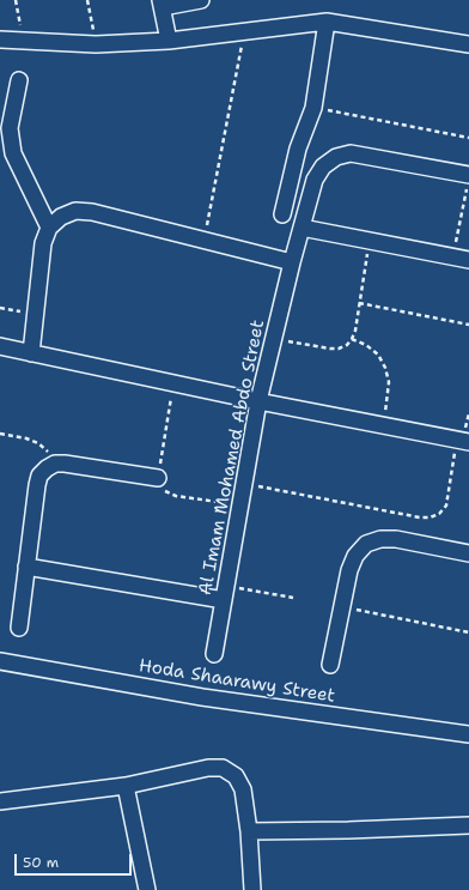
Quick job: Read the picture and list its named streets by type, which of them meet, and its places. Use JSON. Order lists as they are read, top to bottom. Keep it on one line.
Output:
{"streets":{"street":["Al Imam Mohamed Abdo Street","Hoda Shaarawy Street"]},"scale_bar":"50 m"}
